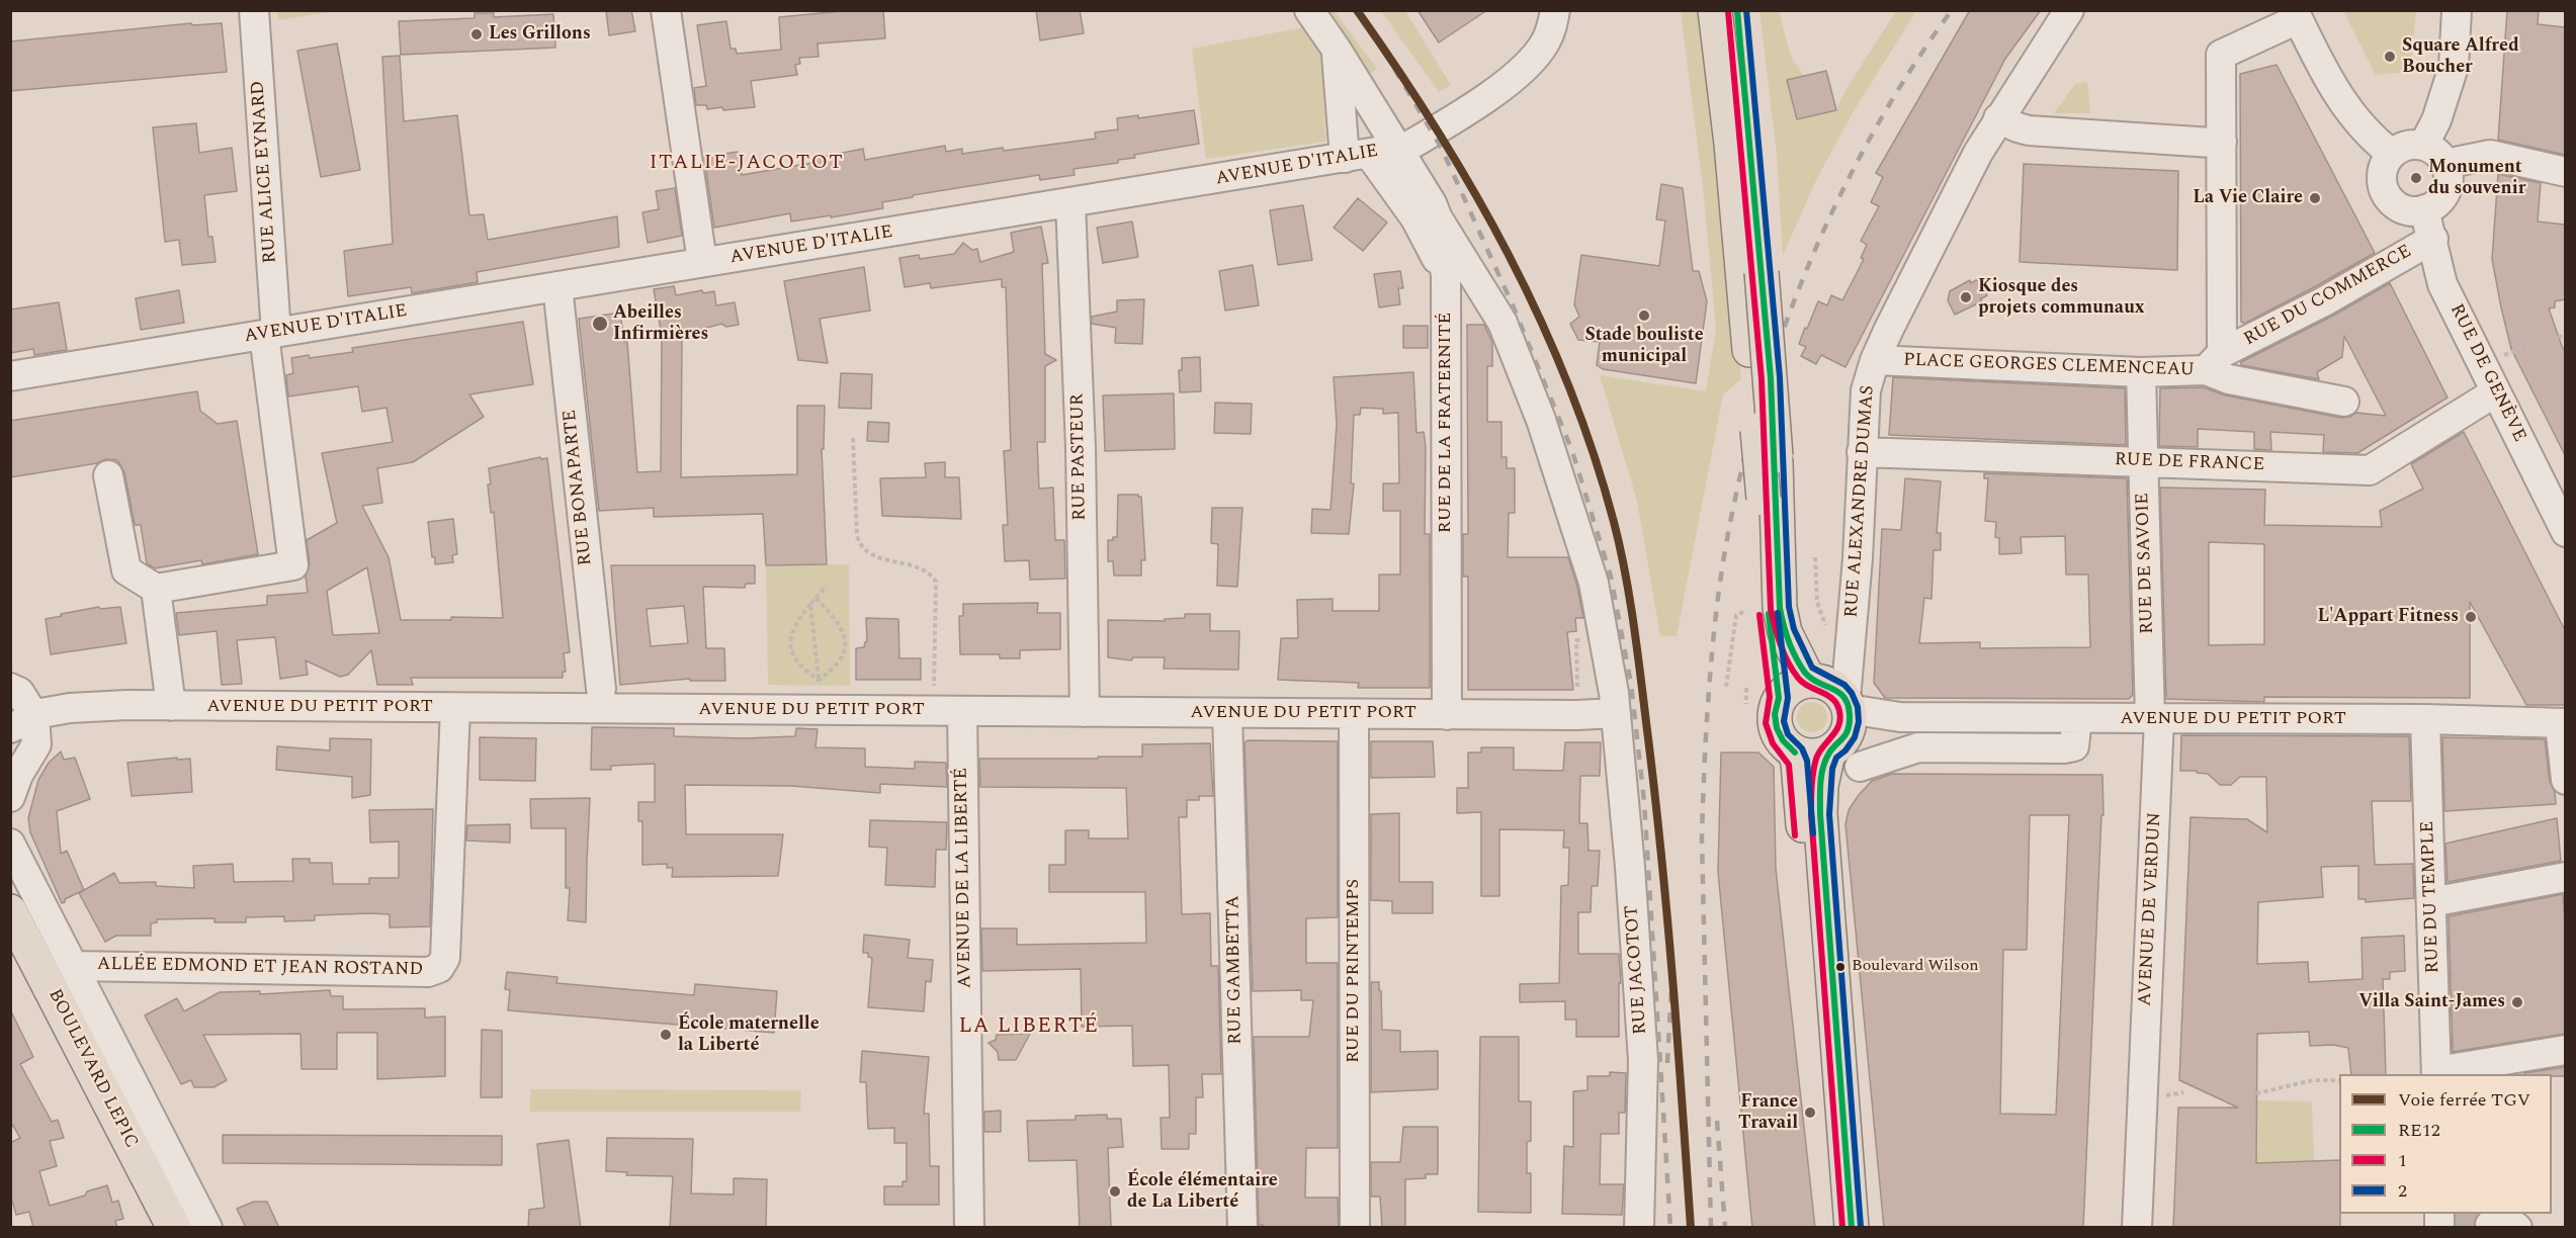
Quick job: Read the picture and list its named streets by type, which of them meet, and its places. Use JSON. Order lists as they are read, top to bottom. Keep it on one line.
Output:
{"streets":{"main road":["BOULEVARD LEPIC"],"street":["AVENUE D'ITALIE","RUE ALICE EYNARD","RUE DU COMMERCE","PLACE GEORGES CLEMENCEAU","RUE DE GENÈVE","RUE DE LA FRATERNITÉ","RUE PASTEUR","RUE DE FRANCE","RUE BONAPARTE","RUE ALEXANDRE DUMAS","RUE DE SAVOIE","AVENUE DU PETIT PORT","AVENUE DE LA LIBERTÉ","RUE DU TEMPLE","AVENUE DE VERDUN","ALLÉE EDMOND ET JEAN ROSTAND","RUE GAMBETTA","RUE JACOTOT","RUE DU PRINTEMPS"]},"crossings":[["AVENUE D'ITALIE","RUE ALICE EYNARD"],["AVENUE D'ITALIE","RUE DE LA FRATERNITÉ"],["AVENUE D'ITALIE","RUE PASTEUR"],["AVENUE D'ITALIE","RUE BONAPARTE"],["RUE DU COMMERCE","PLACE GEORGES CLEMENCEAU"],["RUE DU COMMERCE","RUE DE GENÈVE"],["PLACE GEORGES CLEMENCEAU","RUE ALEXANDRE DUMAS"],["PLACE GEORGES CLEMENCEAU","RUE DE SAVOIE"],["RUE DE GENÈVE","RUE DE FRANCE"],["RUE DE LA FRATERNITÉ","AVENUE DU PETIT PORT"],["RUE PASTEUR","AVENUE DU PETIT PORT"],["RUE DE FRANCE","RUE ALEXANDRE DUMAS"],["RUE DE FRANCE","RUE DE SAVOIE"],["RUE ALEXANDRE DUMAS","AVENUE DU PETIT PORT"],["RUE DE SAVOIE","AVENUE DU PETIT PORT"],["RUE DE SAVOIE","AVENUE DE VERDUN"],["AVENUE DU PETIT PORT","AVENUE DE LA LIBERTÉ"],["AVENUE DU PETIT PORT","RUE DU TEMPLE"],["AVENUE DU PETIT PORT","AVENUE DE VERDUN"],["AVENUE DU PETIT PORT","ALLÉE EDMOND ET JEAN ROSTAND"],["AVENUE DU PETIT PORT","RUE GAMBETTA"],["AVENUE DU PETIT PORT","RUE JACOTOT"],["AVENUE DU PETIT PORT","RUE DU PRINTEMPS"]],"districts":["ITALIE-JACOTOT","LA LIBERTÉ"],"places":["Les Grillons","Square Alfred Boucher","Monument du souvenir","La Vie Claire","Kiosque des projets communaux","Stade bouliste municipal","Abeilles Infirmières","L'Appart Fitness","Boulevard Wilson","Villa Saint-James","École maternelle la Liberté","France Travail","École élémentaire de La Liberté"],"lines":["rail line TGV","transit line RE12","transit line 2","transit line 1"],"legend":["Voie ferrée TGV","RE12","1","2"]}
